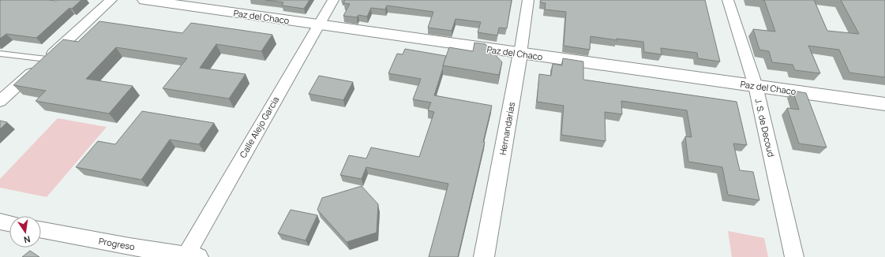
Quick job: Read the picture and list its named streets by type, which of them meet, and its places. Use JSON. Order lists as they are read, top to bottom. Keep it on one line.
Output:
{"streets":{"street":["Paz del Chaco","Calle Alejo Garcia","J. S. de Decoud","Hernandarías","Progreso"]},"crossings":[["Paz del Chaco","Calle Alejo Garcia"],["Paz del Chaco","J. S. de Decoud"],["Paz del Chaco","Hernandarías"],["Calle Alejo Garcia","Progreso"]],"north":"bottom"}
